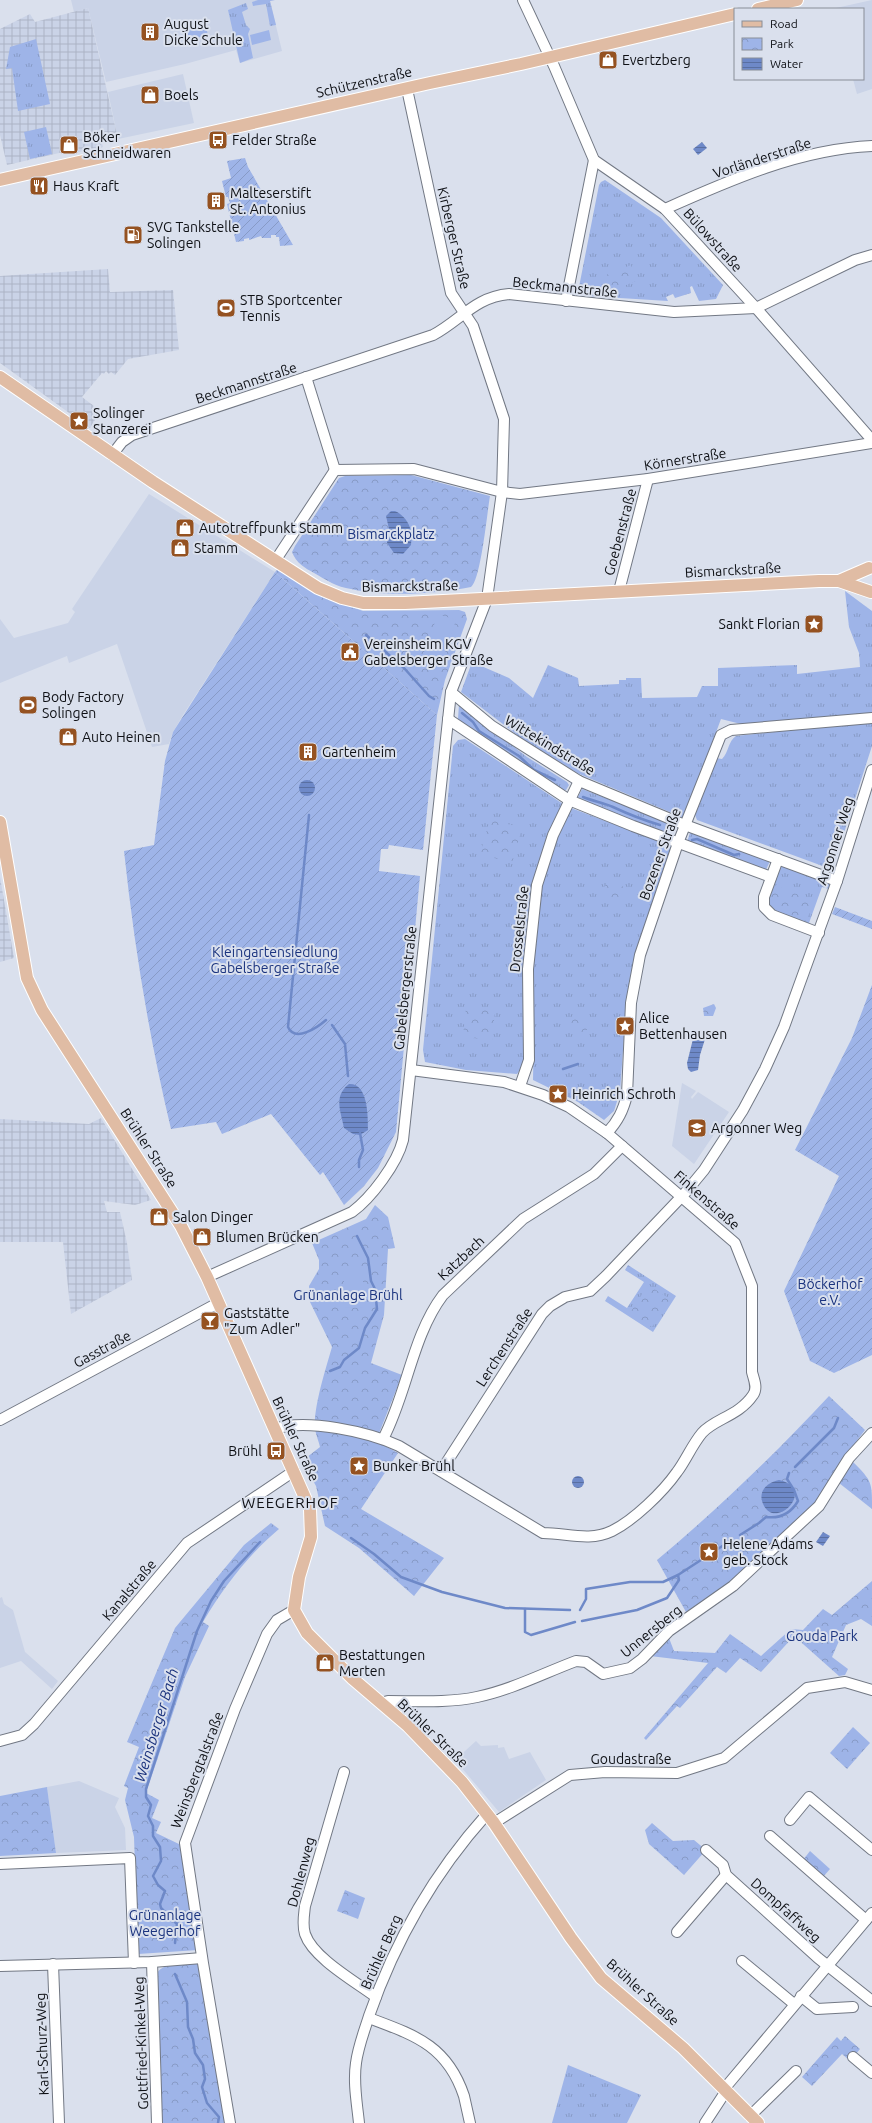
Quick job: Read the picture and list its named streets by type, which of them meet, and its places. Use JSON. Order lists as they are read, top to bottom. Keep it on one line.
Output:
{"streets":{"main road":["Schützenstraße","Bismarckstraße","Brühler Straße"],"street":["Vorländerstraße","Kirberger Straße","Bülowstraße","Beckmannstraße","Körnerstraße","Goebenstraße","Wittekindstraße","Argonner Weg","Bozener Straße","Drosselstraße","Gabelsbergerstraße","Finkenstraße","Katzbach","Lerchenstraße","Gasstraße","Kanalstraße","Unnersberg","Goudastraße","Weinsbergtalstraße","Dohlenweg","Dompfaffweg","Brühler Berg","Gottfried-Kinkel-Weg","Karl-Schurz-Weg"]},"crossings":[["Schützenstraße","Kirberger Straße"],["Vorländerstraße","Bülowstraße"],["Kirberger Straße","Beckmannstraße"],["Kirberger Straße","Körnerstraße"],["Kirberger Straße","Bismarckstraße"],["Kirberger Straße","Gabelsbergerstraße"],["Bülowstraße","Beckmannstraße"],["Bülowstraße","Körnerstraße"],["Beckmannstraße","Bismarckstraße"],["Körnerstraße","Goebenstraße"],["Goebenstraße","Bismarckstraße"],["Bismarckstraße","Gabelsbergerstraße"],["Wittekindstraße","Argonner Weg"],["Wittekindstraße","Bozener Straße"],["Wittekindstraße","Drosselstraße"],["Wittekindstraße","Gabelsbergerstraße"],["Argonner Weg","Finkenstraße"],["Argonner Weg","Lerchenstraße"],["Bozener Straße","Finkenstraße"],["Drosselstraße","Finkenstraße"],["Gabelsbergerstraße","Brühler Straße"],["Gabelsbergerstraße","Finkenstraße"],["Brühler Straße","Gasstraße"],["Brühler Straße","Kanalstraße"],["Brühler Straße","Unnersberg"],["Brühler Straße","Goudastraße"],["Brühler Straße","Weinsbergtalstraße"],["Brühler Straße","Brühler Berg"],["Finkenstraße","Katzbach"],["Finkenstraße","Lerchenstraße"],["Goudastraße","Brühler Berg"],["Dohlenweg","Brühler Berg"]],"districts":["WEEGERHOF"],"water":["Weinsberger Bach"],"parks":["Bismarckplatz","Kleingartensiedlung Gabelsberger Straße","Böckerhof e.V.","Grünanlage Brühl","Gouda Park","Grünanlage Weegerhof"],"places":{"building":["August Dicke Schule","Malteserstift St. Antonius","Gartenheim"],"shop":["Evertzberg","Boels","Böker Schneidwaren","Autotreffpunkt Stamm","Stamm","Auto Heinen","Salon Dinger","Blumen Brücken","Bestattungen Merten"],"bus stop":["Felder Straße","Brühl"],"restaurant":["Haus Kraft"],"fuel station":["SVG Tankstelle Solingen"],"sports":["STB Sportcenter Tennis","Body Factory Solingen"],"place":["Solinger Stanzerei","Sankt Florian","Alice Bettenhausen","Heinrich Schroth","Bunker Brühl","Helene Adams geb. Stock"],"public building":["Vereinsheim KGV Gabelsberger Straße"],"school or university":["Argonner Weg"],"bar":["Gaststätte \"Zum Adler\""]},"legend":["Road","Park","Water"]}
